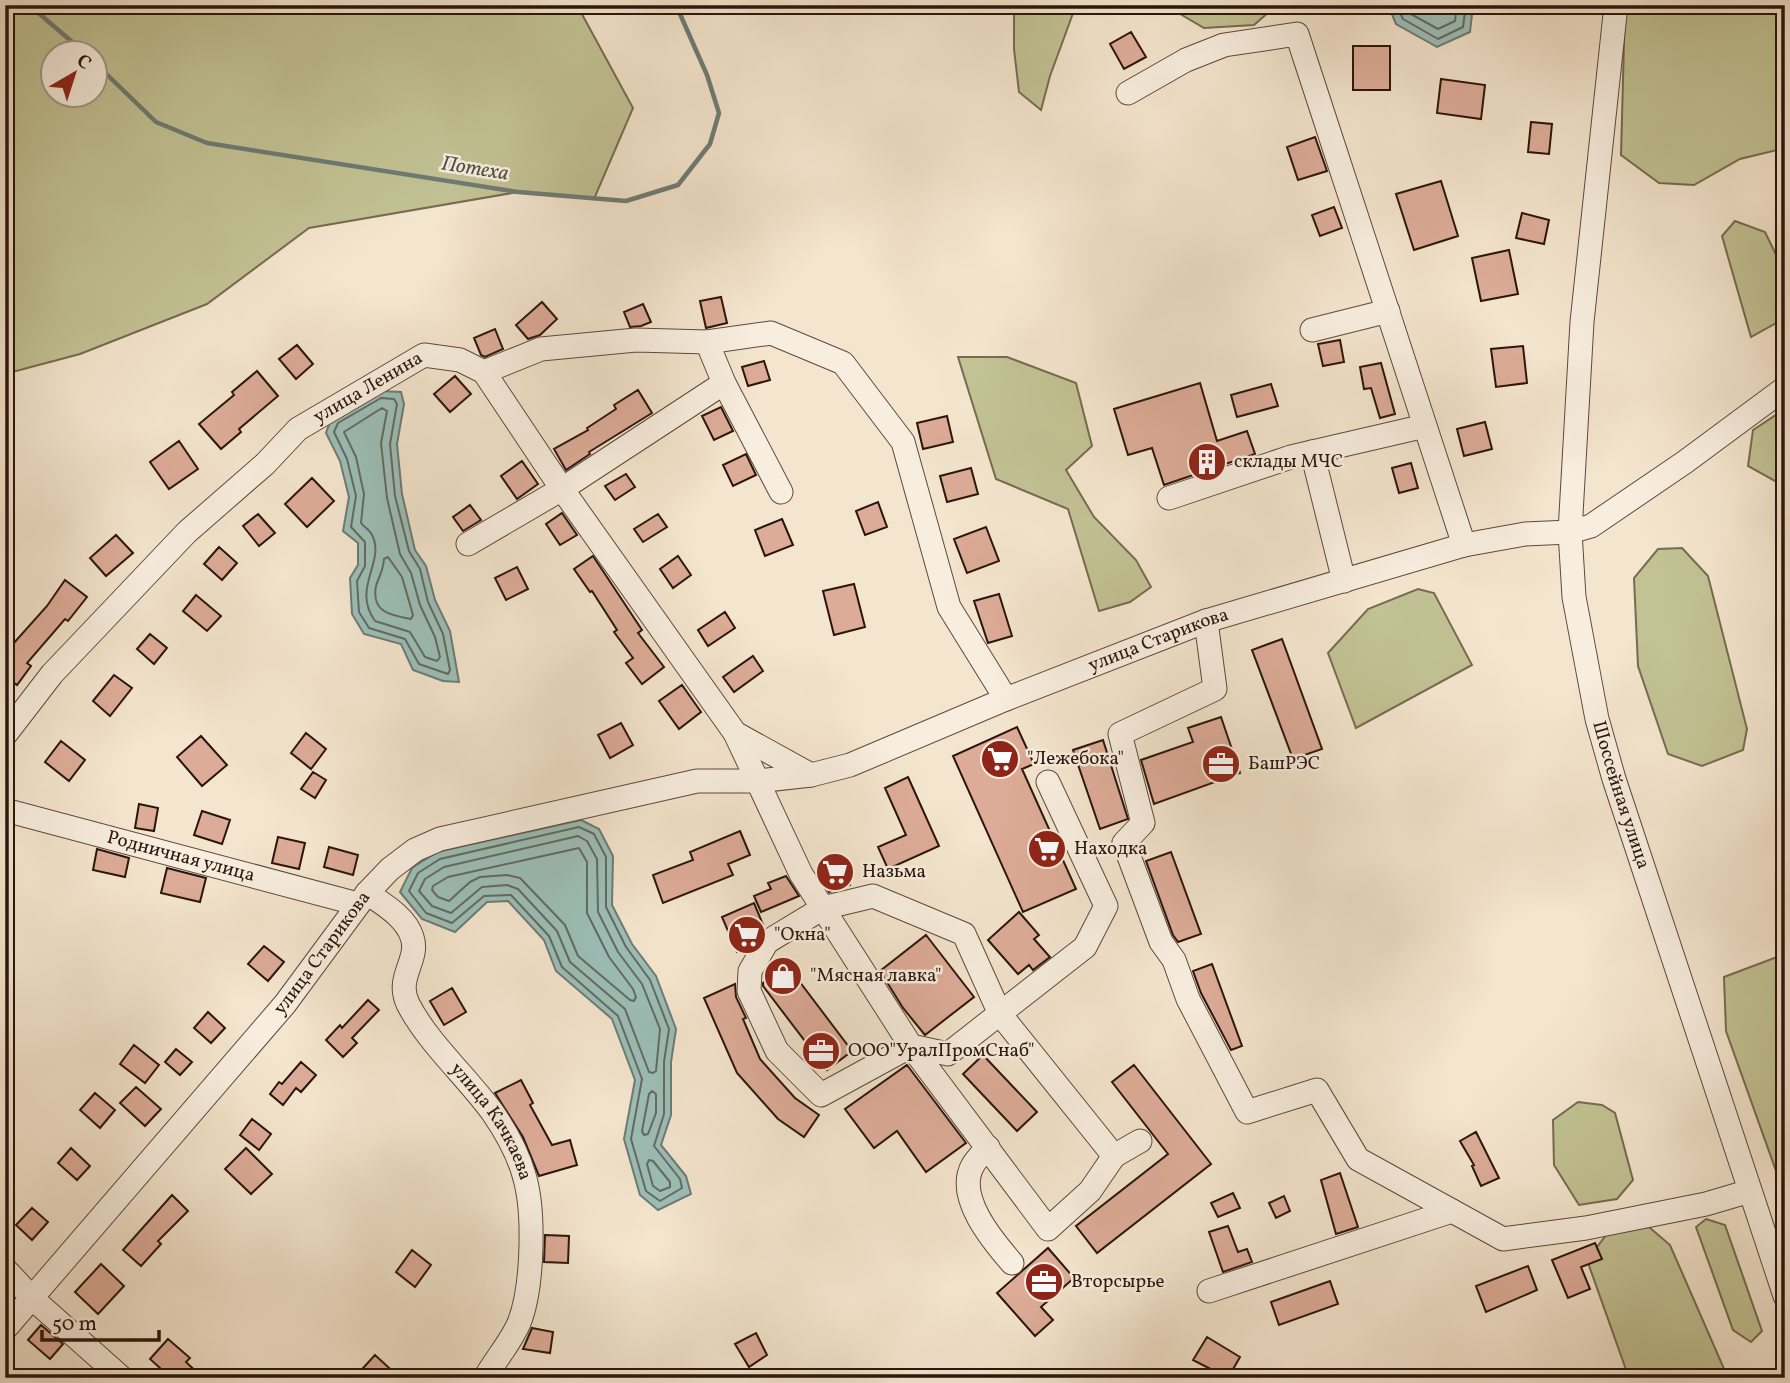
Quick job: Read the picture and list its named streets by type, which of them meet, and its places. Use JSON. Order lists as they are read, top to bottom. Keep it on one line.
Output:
{"streets":{"street":["улица Ленина","улица Старикова","Шоссейная улица","Родничная улица","улица Качкаева"]},"crossings":[["улица Старикова","Шоссейная улица"],["улица Старикова","Родничная улица"],["улица Старикова","улица Качкаева"],["Родничная улица","улица Качкаева"]],"water":["Потеха"],"places":{"building":["склады МЧС"],"supermarket":["\"Лежебока\"","Находка","Назьма","\"Окна\""],"office":["БашРЭС","ООО\"УралПромСнаб\"","Вторсырье"],"shop":["\"Мясная лавка\""]},"scale_bar":"50 m","north":"top right"}
